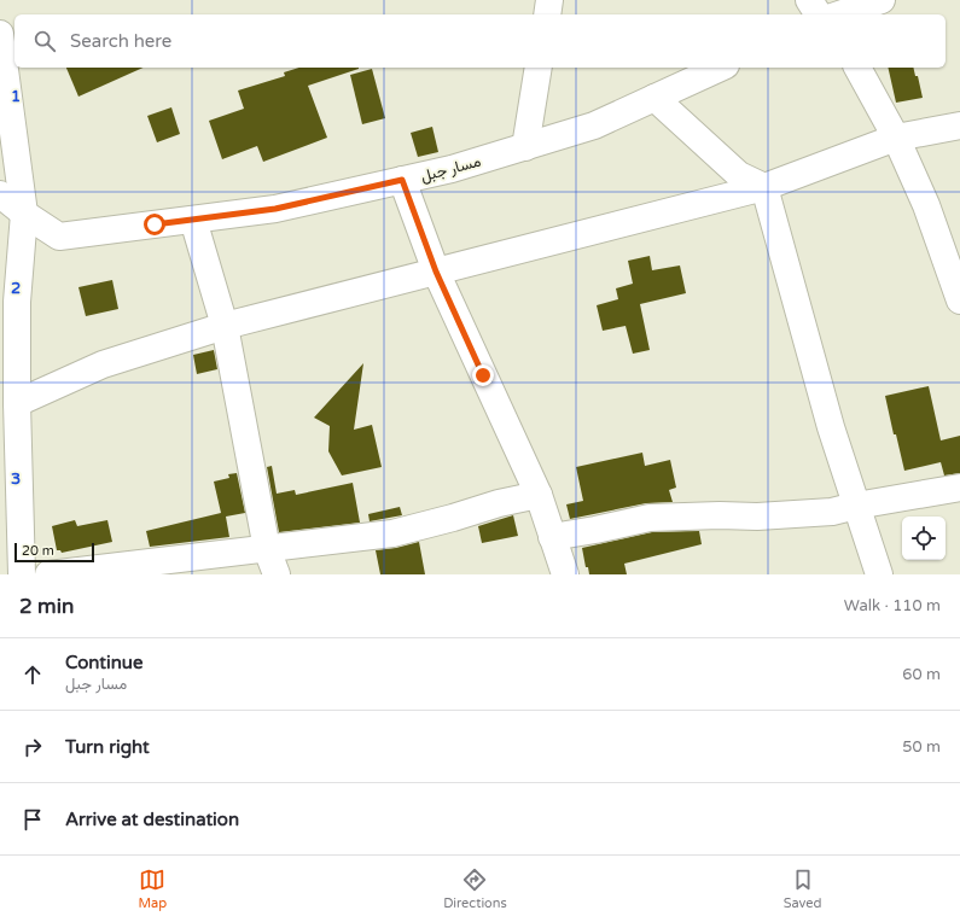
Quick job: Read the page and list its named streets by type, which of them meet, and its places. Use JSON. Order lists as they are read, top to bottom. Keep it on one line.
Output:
{"streets":{"street":["مسار جبل"]},"scale_bar":"20 m","page":{"search":"Search here","scale":"20 m","heading":["2 min","Walk · 110 m"],"list":[["Continue","مسار جبل","60 m"],["Turn right","50 m"],"Arrive at destination"],"nav":["Map","Directions","Saved"]},"grid":{"rows":["1","2","3"]}}
